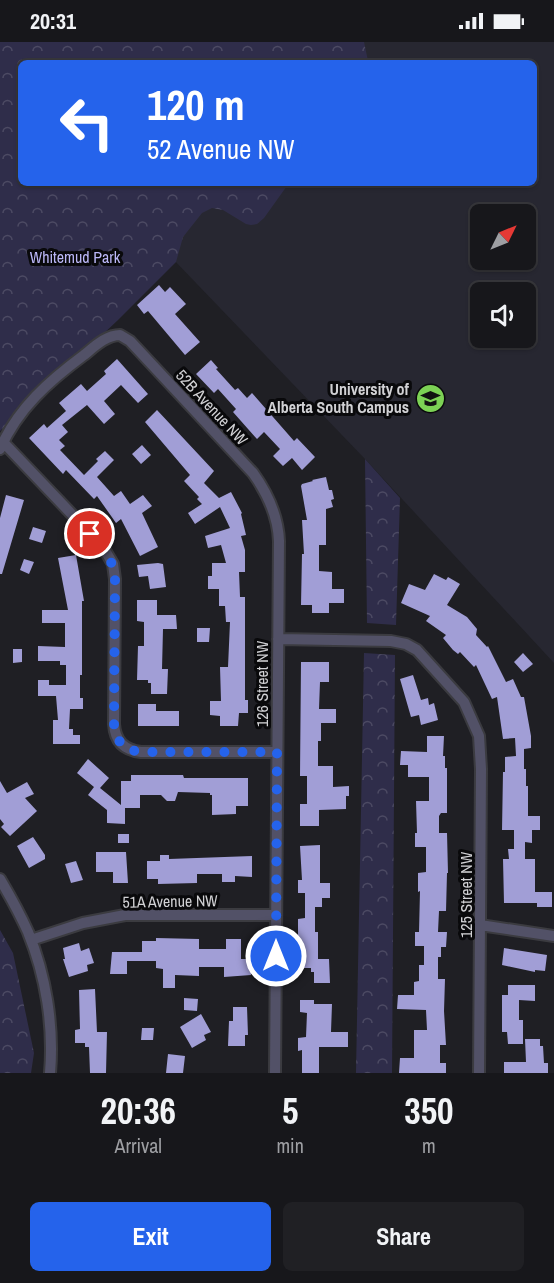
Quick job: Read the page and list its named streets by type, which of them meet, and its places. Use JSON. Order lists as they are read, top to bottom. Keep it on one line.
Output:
{"streets":{"street":["52B Avenue NW","126 Street NW","125 Street NW","51A Avenue NW"]},"crossings":[["52B Avenue NW","126 Street NW"],["126 Street NW","125 Street NW"],["126 Street NW","51A Avenue NW"]],"parks":["Whitemud Park"],"places":{"school or university":["University of Alberta South Campus"]},"north":"top right","page":{"status":"20:31","turn":["120 m","52 Avenue NW"],"eta":["20:36","Arrival","5","min","350","m"],"buttons":["Exit","Share"]}}
